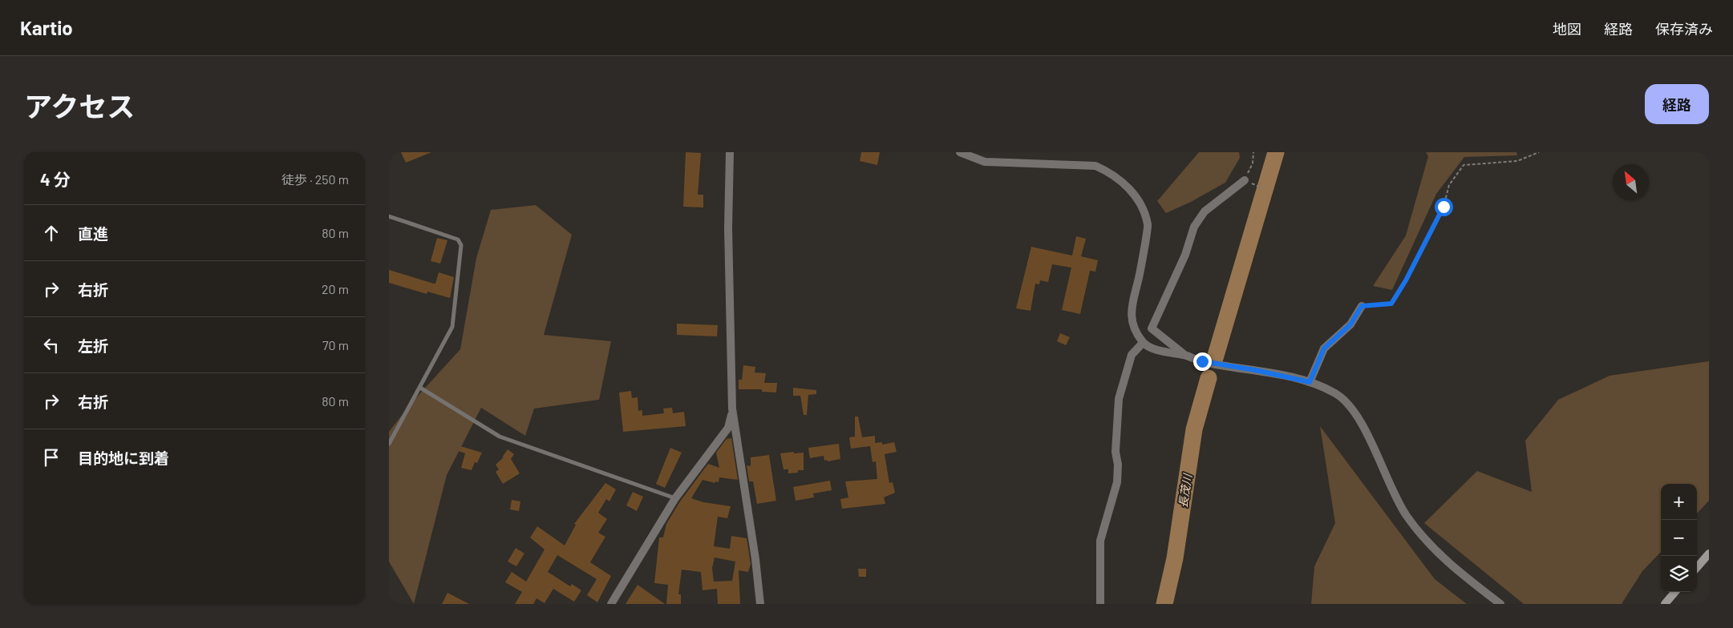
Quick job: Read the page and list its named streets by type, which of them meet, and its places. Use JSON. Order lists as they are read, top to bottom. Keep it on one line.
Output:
{"water":["長茂川"],"north":"top left","page":{"header":"Kartio","nav":["地図","経路","保存済み"],"title":"アクセス","buttons":"経路","heading":["4 分","徒歩 · 250 m"],"list":[["直進","80 m"],["右折","20 m"],["左折","70 m"],["右折","80 m"],"目的地に到着"],"map_buttons":["+","−"]}}
